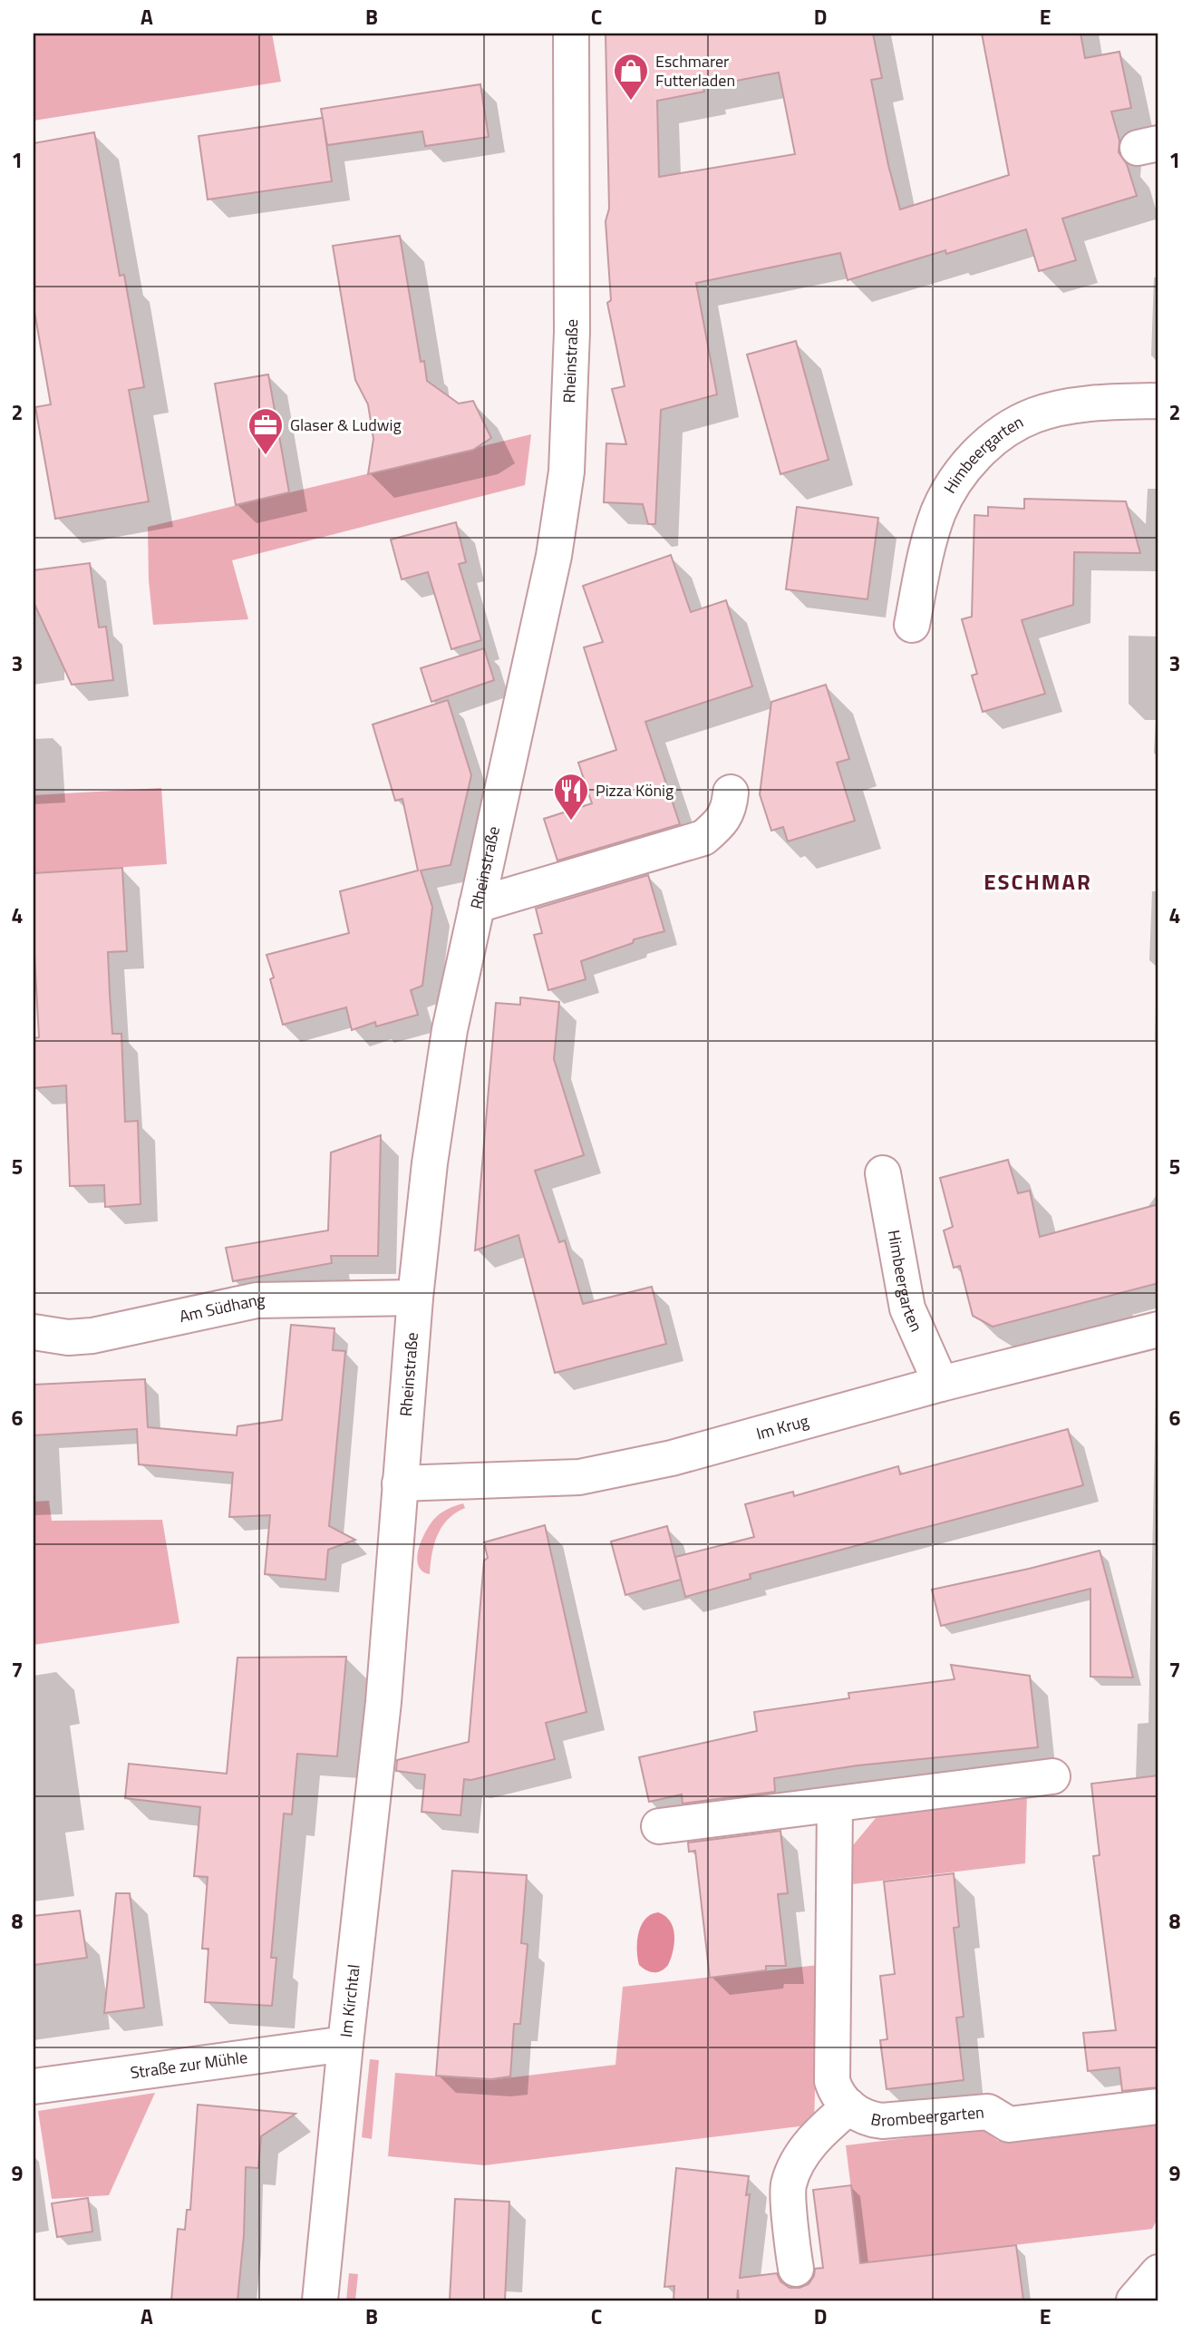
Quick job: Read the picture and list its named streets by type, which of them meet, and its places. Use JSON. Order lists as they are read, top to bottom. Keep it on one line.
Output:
{"streets":{"street":["Rheinstraße","Himbeergarten","Am Südhang","Im Krug","Im Kirchtal","Straße zur Mühle","Brombeergarten"]},"crossings":[["Rheinstraße","Am Südhang"],["Rheinstraße","Im Krug"],["Rheinstraße","Im Kirchtal"],["Himbeergarten","Im Krug"],["Im Kirchtal","Straße zur Mühle"]],"districts":["ESCHMAR"],"places":{"shop":["Eschmarer Futterladen"],"office":["Glaser & Ludwig"],"restaurant":["Pizza König"]},"grid":{"columns":["A","B","C","D","E"],"rows":["1","2","3","4","5","6","7","8","9"]}}
